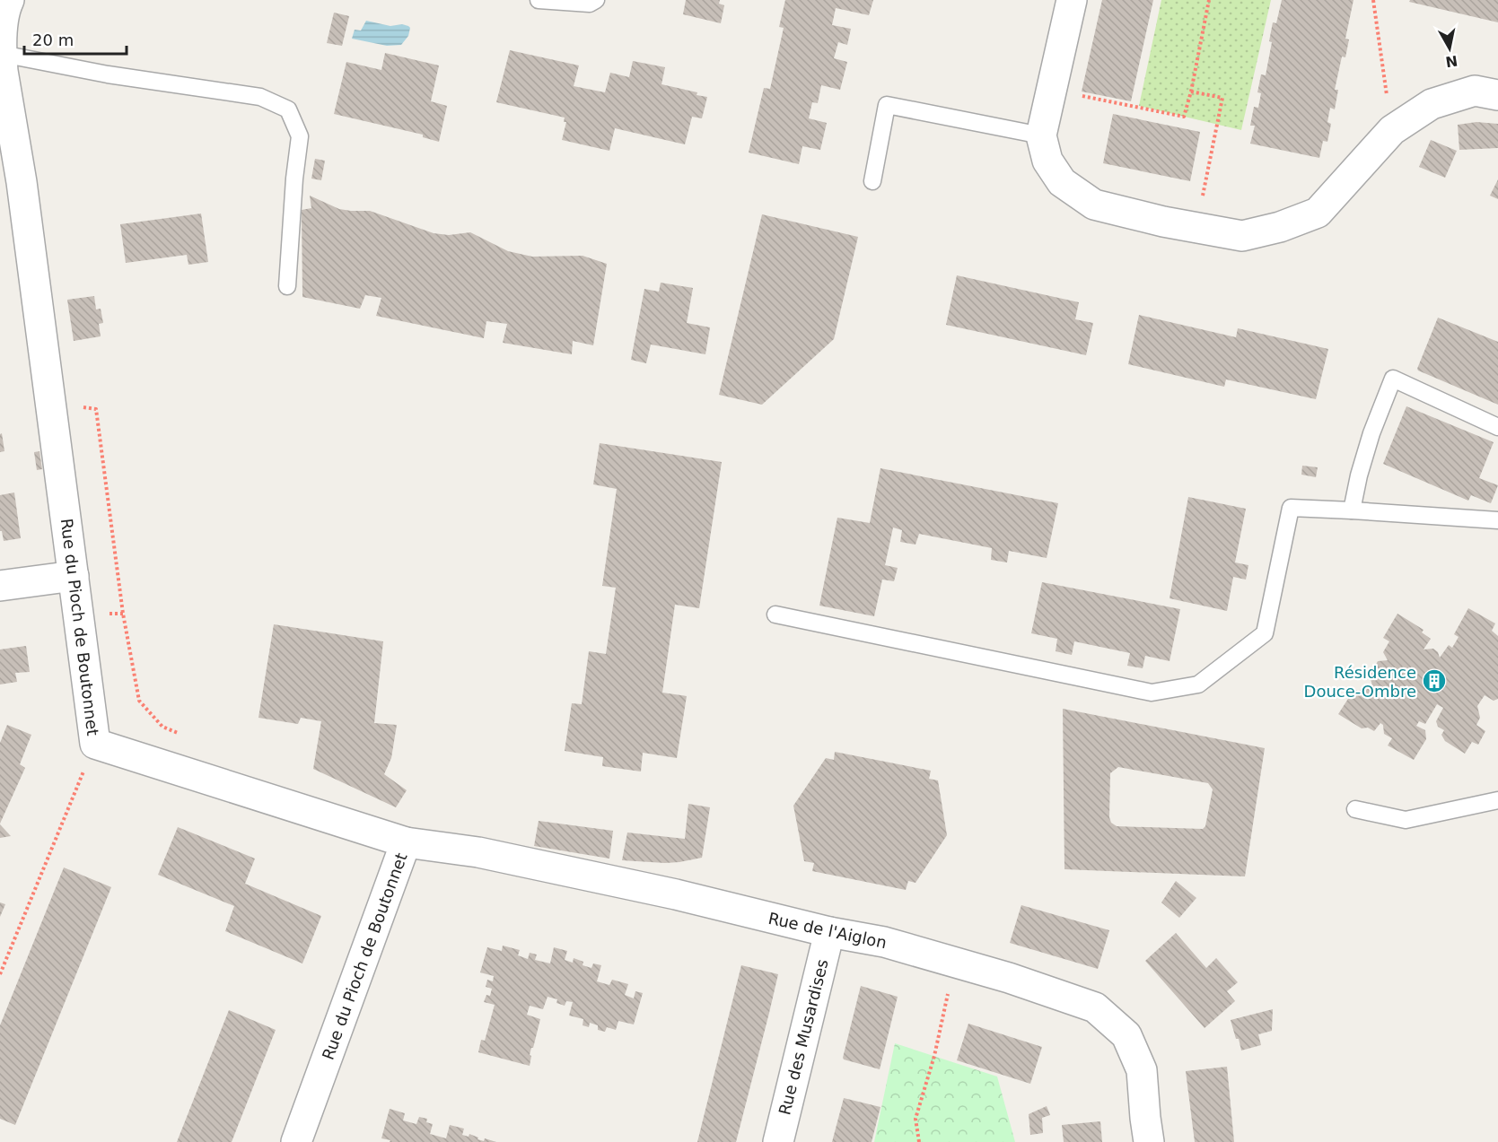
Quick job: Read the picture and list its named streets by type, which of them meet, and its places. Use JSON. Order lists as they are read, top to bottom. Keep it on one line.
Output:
{"streets":{"street":["Rue du Pioch de Boutonnet","Rue de l'Aiglon","Rue des Musardises"]},"crossings":[["Rue du Pioch de Boutonnet","Rue de l'Aiglon"],["Rue de l'Aiglon","Rue des Musardises"]],"places":{"building":["Résidence Douce-Ombre"]},"scale_bar":"20 m","north":"bottom"}
